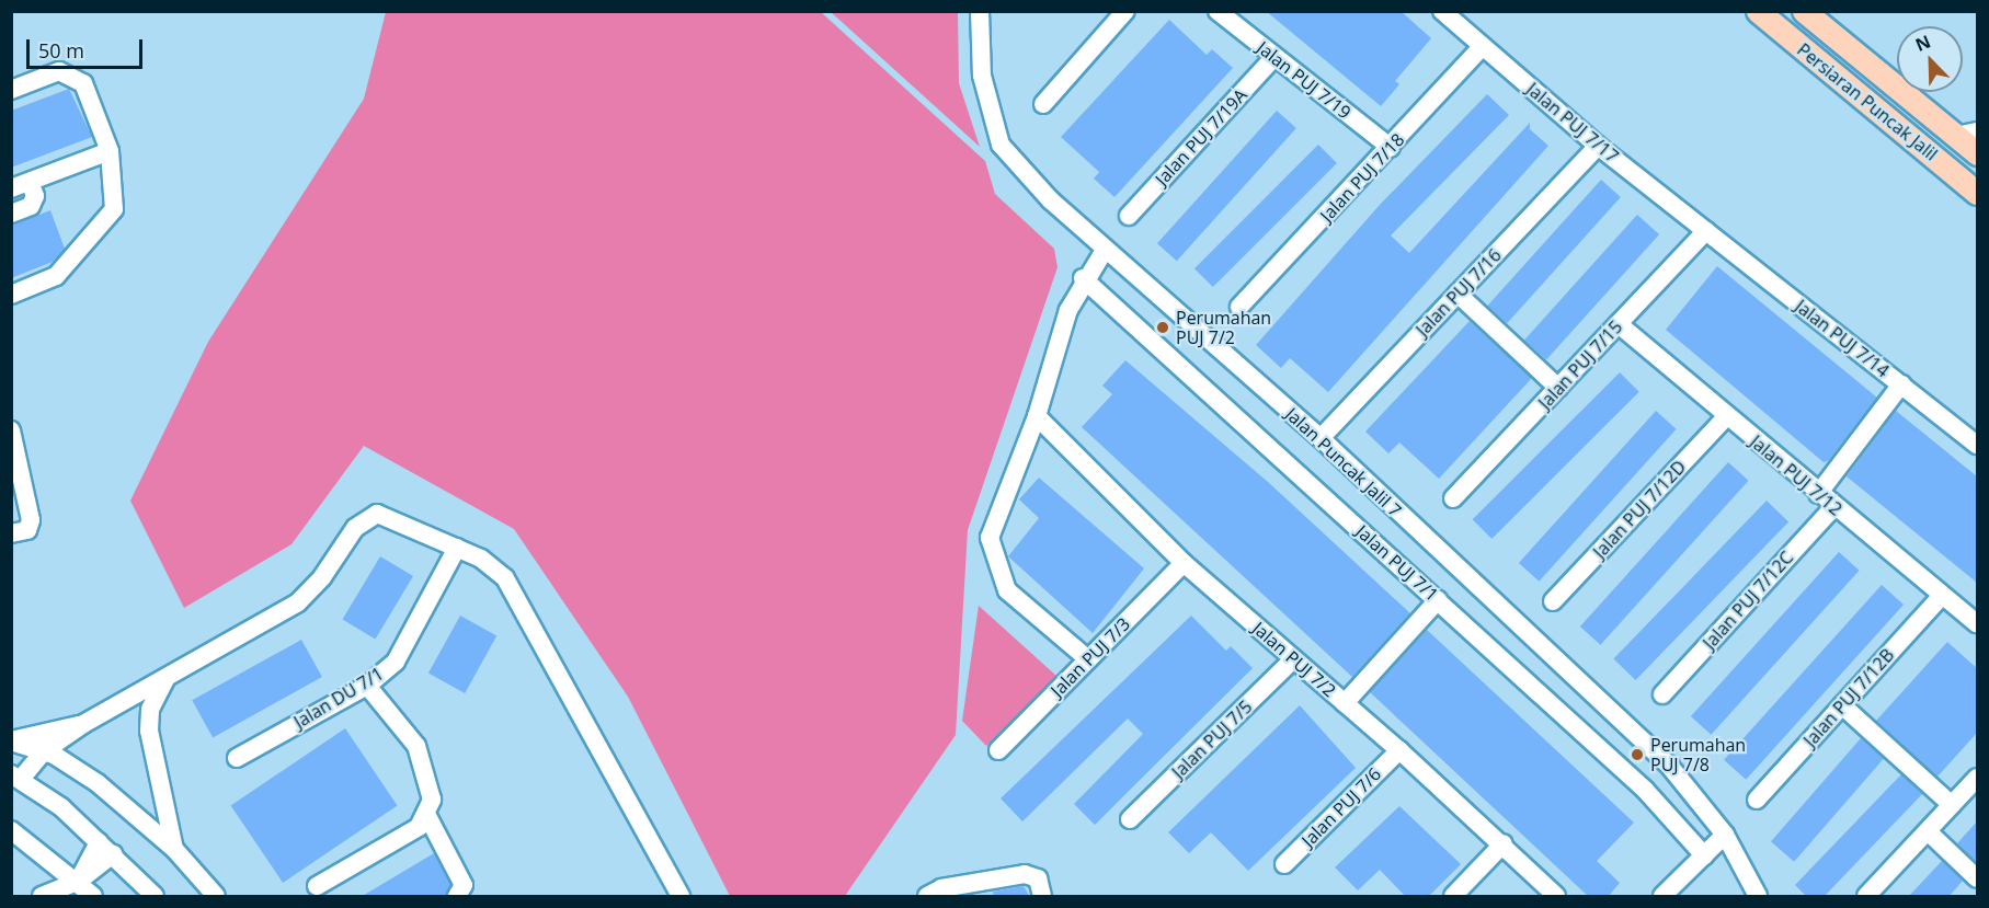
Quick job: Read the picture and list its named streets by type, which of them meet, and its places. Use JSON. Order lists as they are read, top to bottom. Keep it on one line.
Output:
{"streets":{"main road":["Persiaran Puncak Jalil"],"street":["Jalan PUJ 7/19","Jalan PUJ 7/17","Jalan PUJ 7/19A","Jalan PUJ 7/18","Jalan PUJ 7/16","Jalan PUJ 7/14","Jalan PUJ 7/15","Jalan Puncak Jalil 7","Jalan PUJ 7/12","Jalan PUJ 7/12D","Jalan PUJ 7/1","Jalan PUJ 7/12C","Jalan PUJ 7/3","Jalan PUJ 7/2","Jalan DU 7/1","Jalan PUJ 7/12B","Jalan PUJ 7/5","Jalan PUJ 7/6"]},"crossings":[["Jalan PUJ 7/19","Jalan PUJ 7/19A"],["Jalan PUJ 7/19","Jalan PUJ 7/18"],["Jalan PUJ 7/17","Jalan PUJ 7/18"],["Jalan PUJ 7/17","Jalan PUJ 7/16"],["Jalan PUJ 7/17","Jalan PUJ 7/14"],["Jalan PUJ 7/17","Jalan PUJ 7/15"],["Jalan PUJ 7/16","Jalan Puncak Jalil 7"],["Jalan PUJ 7/14","Jalan PUJ 7/15"],["Jalan PUJ 7/15","Jalan PUJ 7/12"],["Jalan PUJ 7/12","Jalan PUJ 7/12D"],["Jalan PUJ 7/12","Jalan PUJ 7/12C"],["Jalan PUJ 7/12","Jalan PUJ 7/12B"],["Jalan PUJ 7/3","Jalan PUJ 7/2"],["Jalan PUJ 7/2","Jalan PUJ 7/5"],["Jalan PUJ 7/2","Jalan PUJ 7/6"]],"places":["Perumahan PUJ 7/2","Perumahan PUJ 7/8"],"scale_bar":"50 m","north":"top left"}
